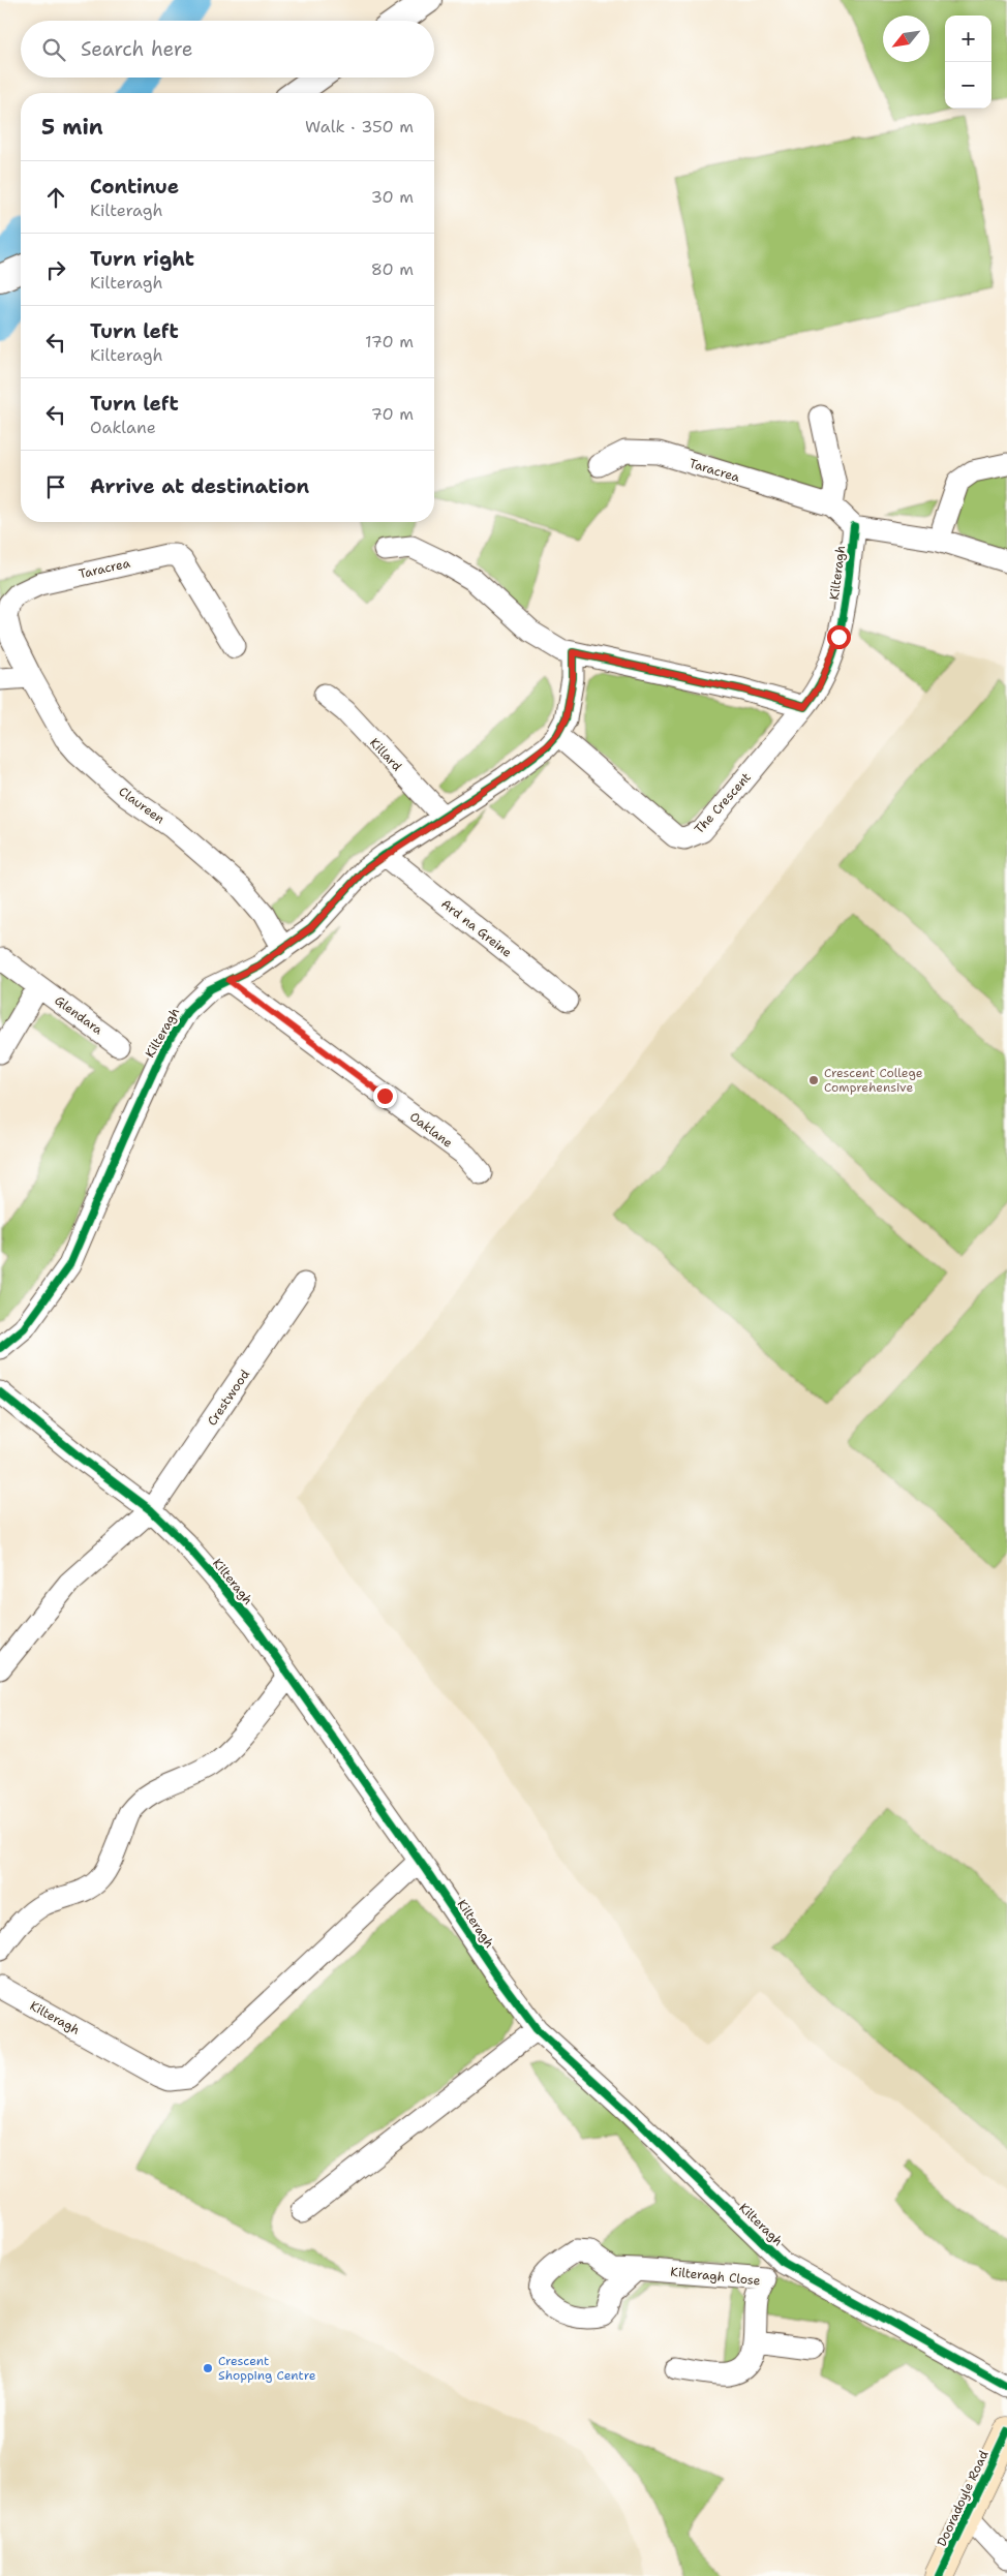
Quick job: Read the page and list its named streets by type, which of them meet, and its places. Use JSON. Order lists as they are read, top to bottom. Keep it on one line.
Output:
{"streets":{"main road":["Dooradoyle Road"],"street":["Taracrea","Kilteragh","Killard","The Crescent","Claureen","Ard na Greine","Glendara","Oaklane","Crestwood","Kilteragh Close"]},"crossings":[["Taracrea","Kilteragh"],["Taracrea","Claureen"],["Kilteragh","Killard"],["Kilteragh","The Crescent"],["Kilteragh","Claureen"],["Kilteragh","Ard na Greine"],["Kilteragh","Oaklane"],["Kilteragh","Crestwood"]],"places":["Crescent College Comprehensive","Crescent Shopping Centre"],"north":"bottom left","page":{"map_buttons":["+","−"],"search":"Search here","heading":["5 min","Walk · 350 m"],"list":[["Continue","Kilteragh","30 m"],["Turn right","Kilteragh","80 m"],["Turn left","Kilteragh","170 m"],["Turn left","Oaklane","70 m"],"Arrive at destination"]}}
